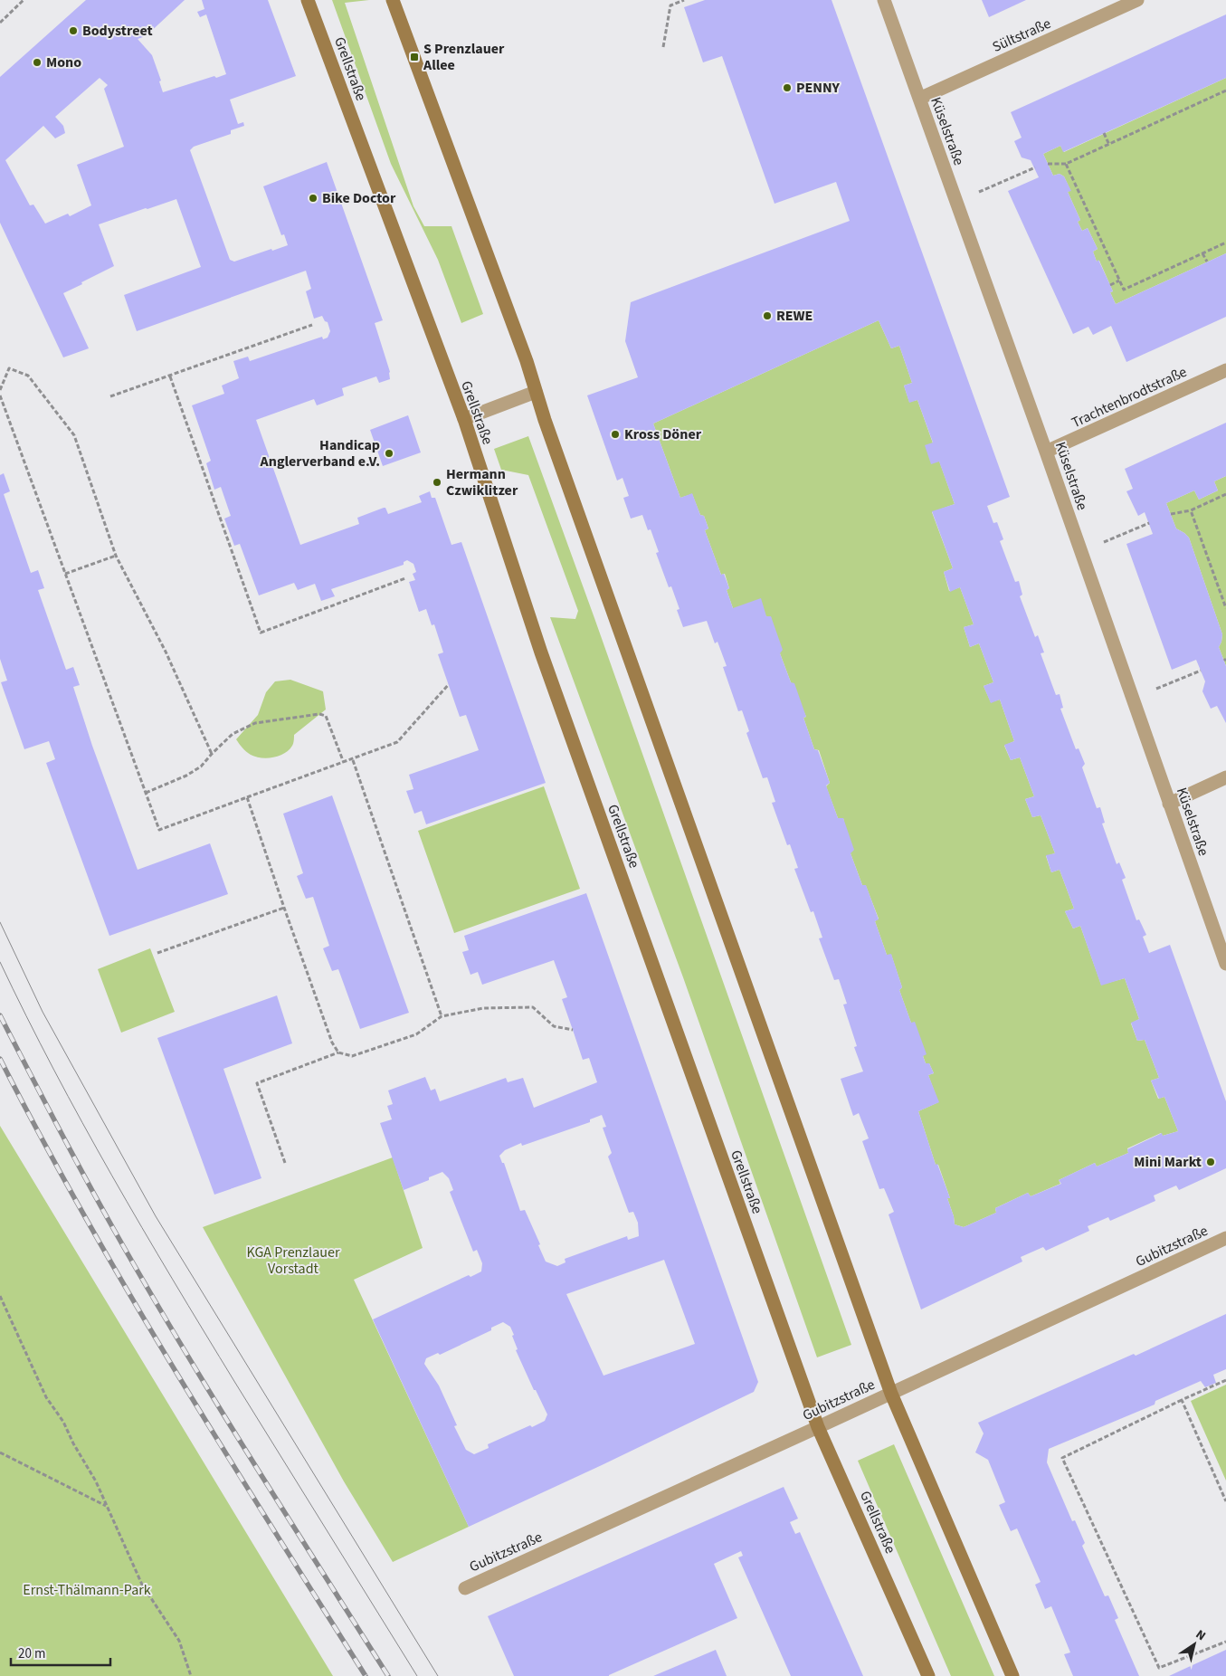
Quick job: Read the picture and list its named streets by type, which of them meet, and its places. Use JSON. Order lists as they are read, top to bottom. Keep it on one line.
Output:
{"streets":{"street":["Sültstraße","Grellstraße","Küselstraße","Trachtenbrodtstraße","Gubitzstraße"]},"crossings":[["Sültstraße","Küselstraße"],["Grellstraße","Gubitzstraße"],["Küselstraße","Trachtenbrodtstraße"]],"parks":["KGA Prenzlauer Vorstadt","Ernst-Thälmann-Park"],"places":{"other":["Bodystreet","Mono","PENNY","Bike Doctor","REWE","Kross Döner","Handicap Anglerverband e.V.","Hermann Czwiklitzer","Mini Markt"],"transit":["S Prenzlauer Allee"]},"scale_bar":"20 m","north":"top right"}
